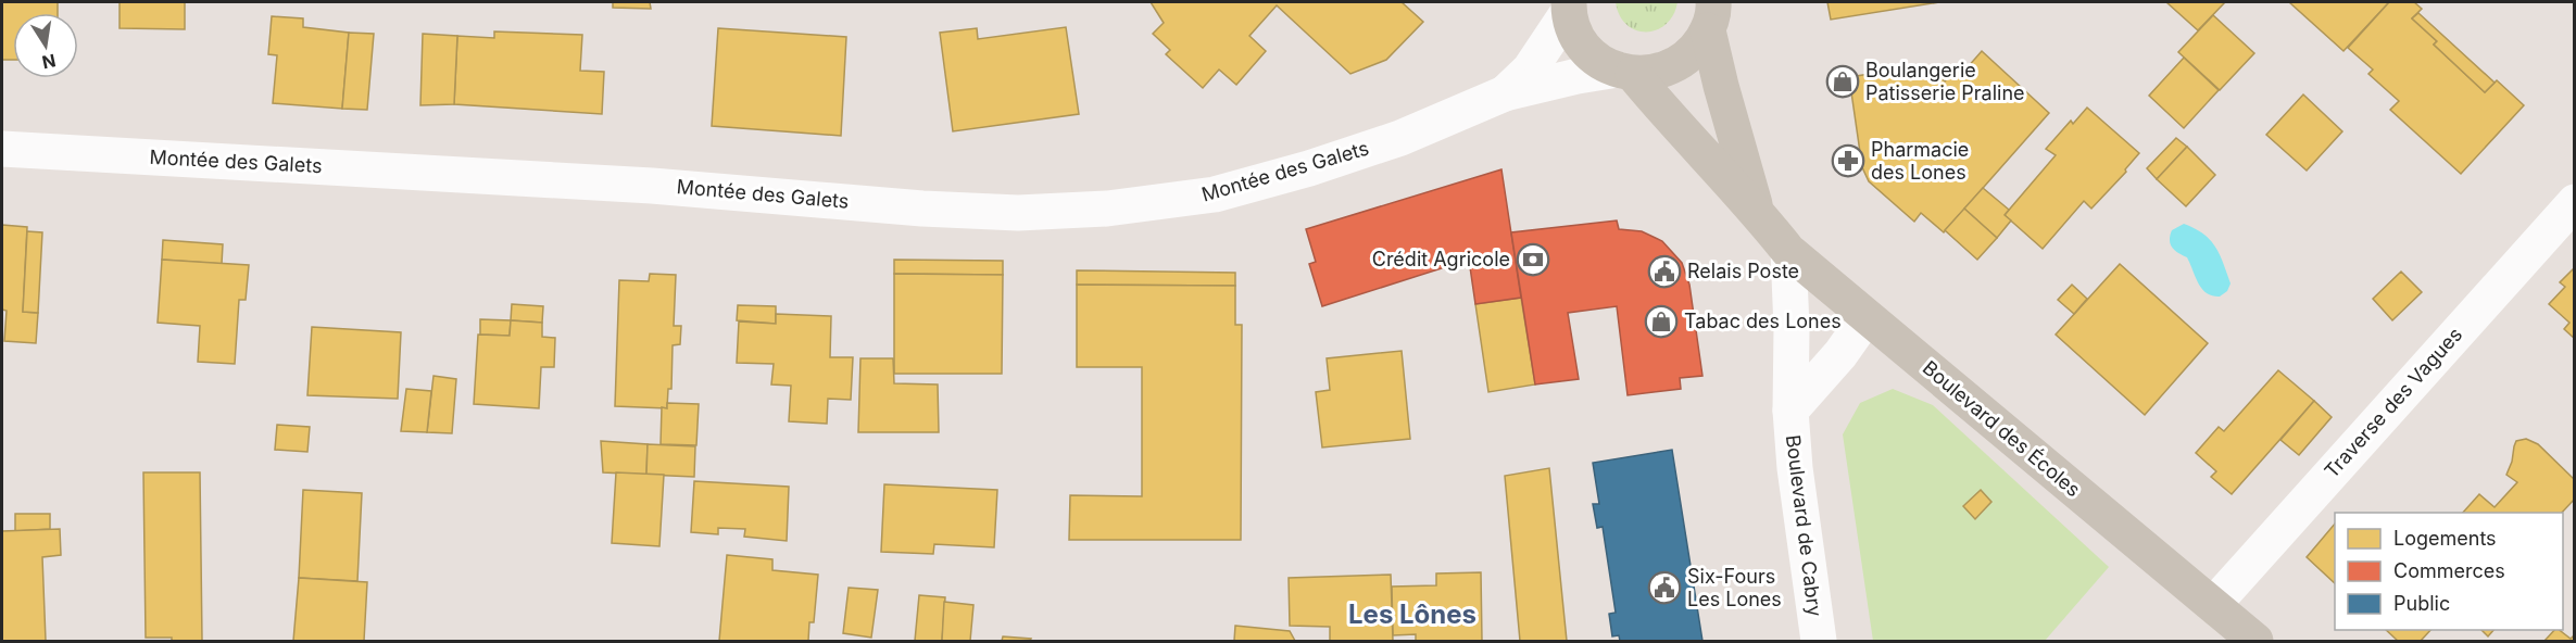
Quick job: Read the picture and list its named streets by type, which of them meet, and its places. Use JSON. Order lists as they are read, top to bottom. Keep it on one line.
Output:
{"streets":{"main road":["Boulevard des Écoles"],"street":["Montée des Galets","Traverse des Vagues","Boulevard de Cabry"]},"crossings":[["Montée des Galets","Boulevard des Écoles"],["Traverse des Vagues","Boulevard des Écoles"],["Boulevard des Écoles","Boulevard de Cabry"]],"districts":["Les Lônes"],"places":{"shop":["Boulangerie Patisserie Praline","Tabac des Lones"],"pharmacy":["Pharmacie des Lones"],"bank":["Crédit Agricole"],"public building":["Relais Poste","Six-Fours Les Lones"]},"legend":["Logements","Commerces","Public"],"north":"bottom"}
